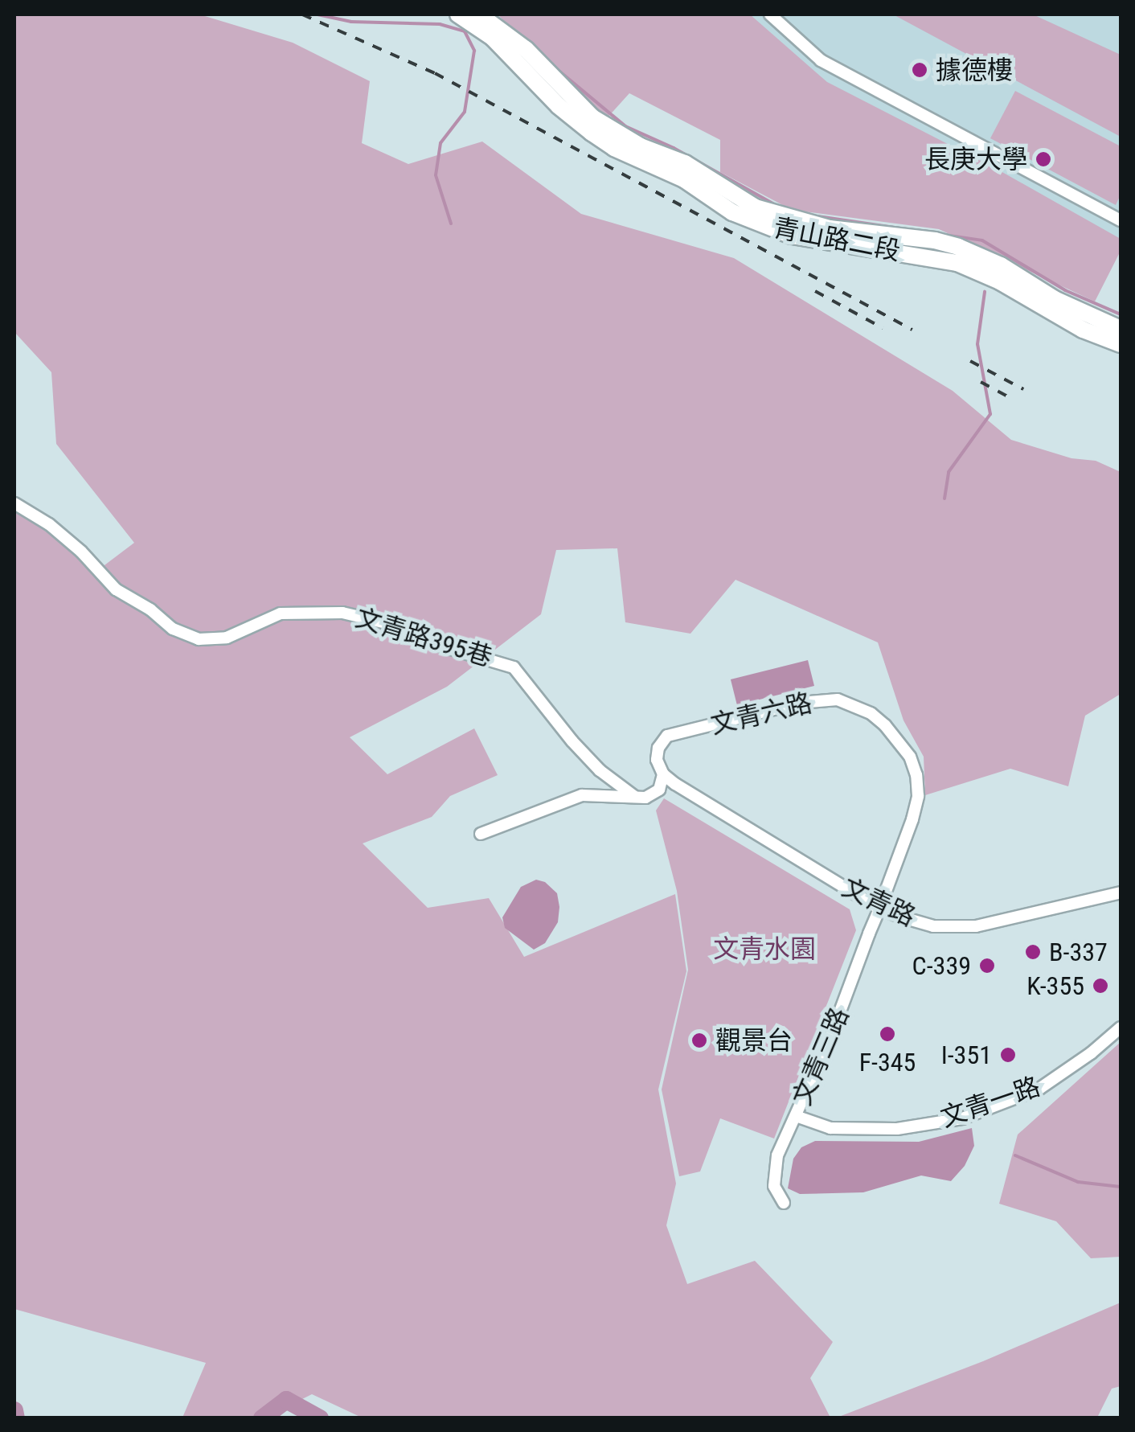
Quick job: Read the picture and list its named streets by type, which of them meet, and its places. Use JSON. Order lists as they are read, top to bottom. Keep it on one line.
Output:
{"streets":{"street":["青山路二段","文青路395巷","文青六路","文青路","文青三路","文青一路"]},"crossings":[["文青六路","文青路"],["文青六路","文青三路"],["文青路","文青三路"],["文青三路","文青一路"]],"parks":["文青水園"],"places":["據德樓","長庚大學","B-337","C-339","K-355","F-345","觀景台","I-351"]}
